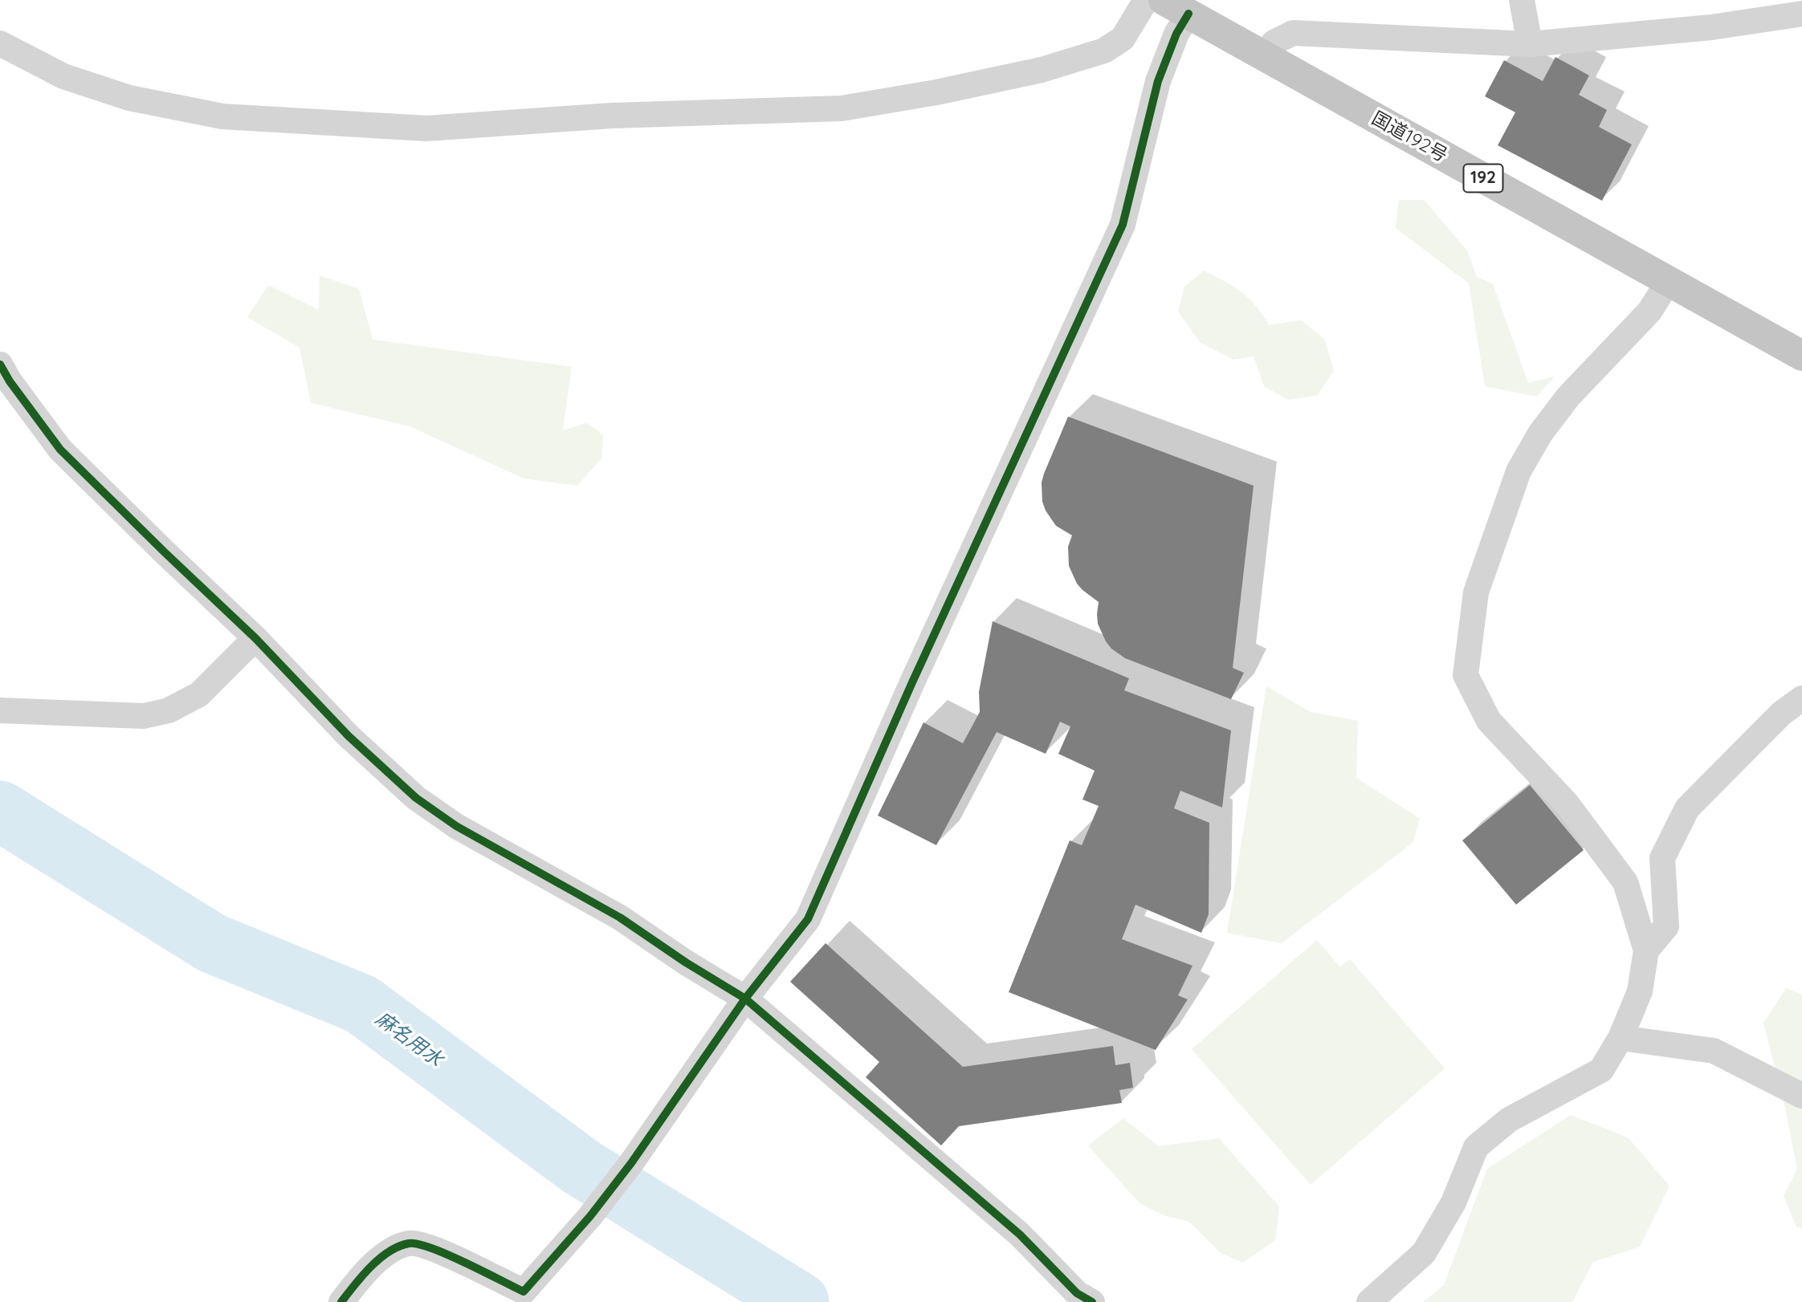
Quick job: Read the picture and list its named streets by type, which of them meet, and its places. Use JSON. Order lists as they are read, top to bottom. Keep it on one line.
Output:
{"streets":{"highway":["国道192号","192"]},"water":["麻名用水"]}
